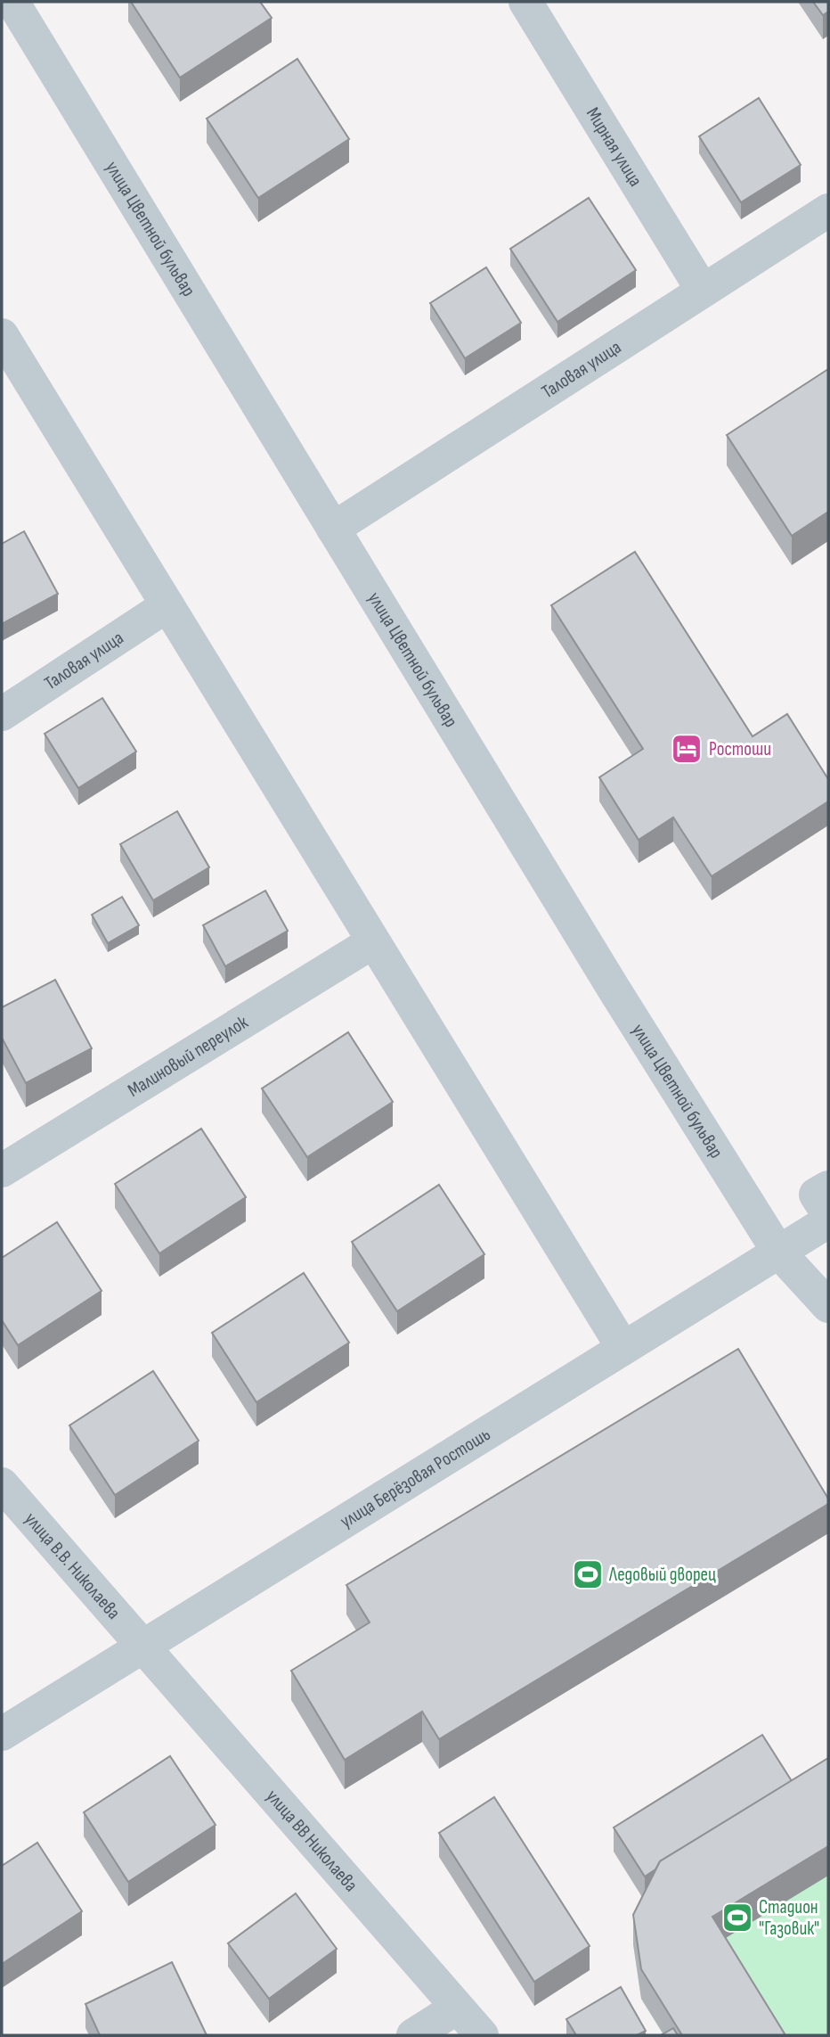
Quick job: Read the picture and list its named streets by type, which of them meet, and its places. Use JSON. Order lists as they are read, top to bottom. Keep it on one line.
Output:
{"streets":{"street":["Мирная улица","улица Цветной бульвар","Таловая улица","Малиновый переулок","улица Берёзовая Ростошь","улица В.В. Николаева","улица ВВ Николаева"]},"crossings":[["Мирная улица","Таловая улица"],["улица Цветной бульвар","Таловая улица"],["улица Цветной бульвар","улица Берёзовая Ростошь"],["улица Берёзовая Ростошь","улица В.В. Николаева"],["улица Берёзовая Ростошь","улица ВВ Николаева"],["улица В.В. Николаева","улица ВВ Николаева"]],"places":{"hotel":["Ростоши"],"sports":["Ледовый дворец","Стадион \"Газовик\""]}}
